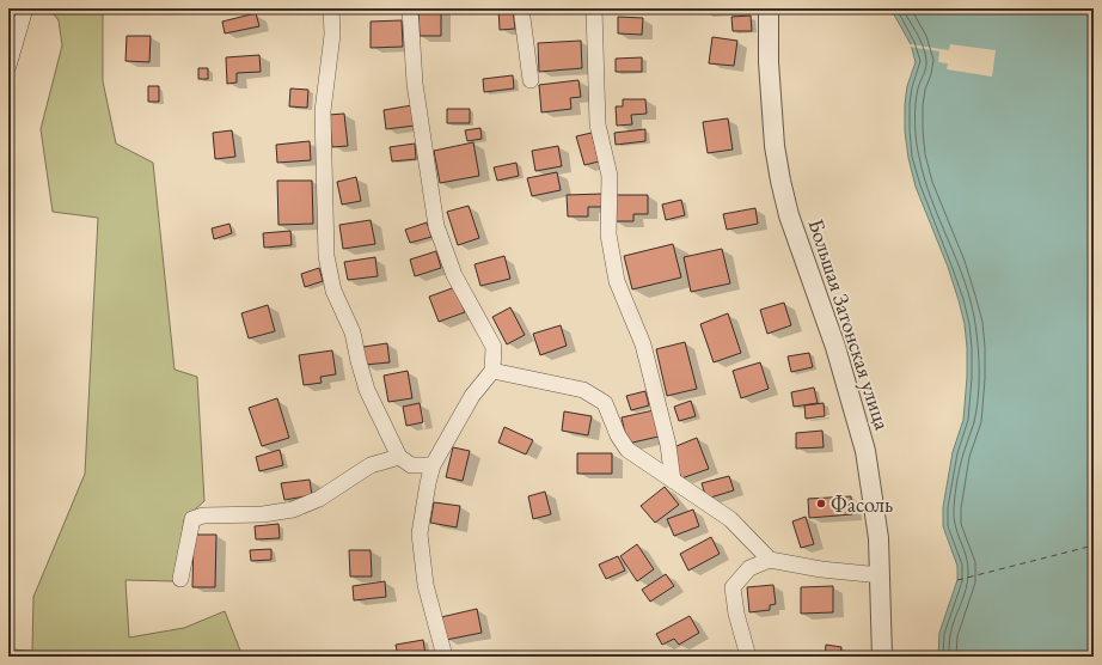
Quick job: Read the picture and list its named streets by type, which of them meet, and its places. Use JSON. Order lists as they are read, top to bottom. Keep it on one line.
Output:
{"streets":{"street":["Большая Затонская улица"]},"places":["Фасоль"]}
